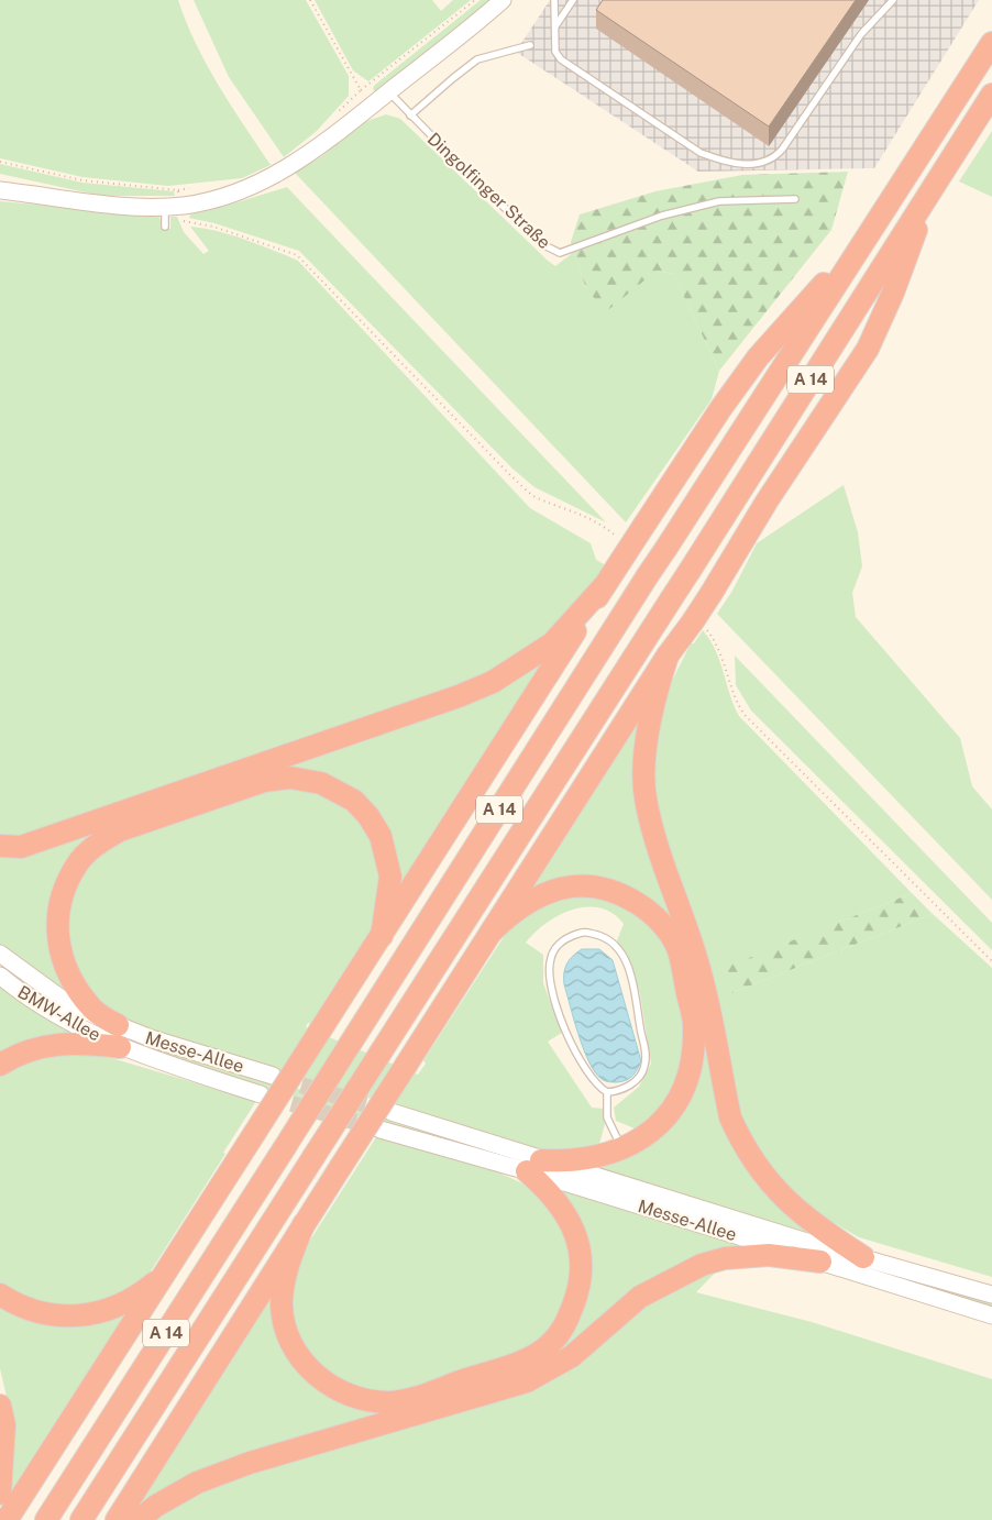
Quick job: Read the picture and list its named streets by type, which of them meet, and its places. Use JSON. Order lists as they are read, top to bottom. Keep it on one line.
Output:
{"streets":{"highway":["A 14"],"main road":["BMW-Allee","Messe-Allee"],"lane":["Dingolfinger Straße"]},"crossings":[["BMW-Allee","Messe-Allee"]]}
